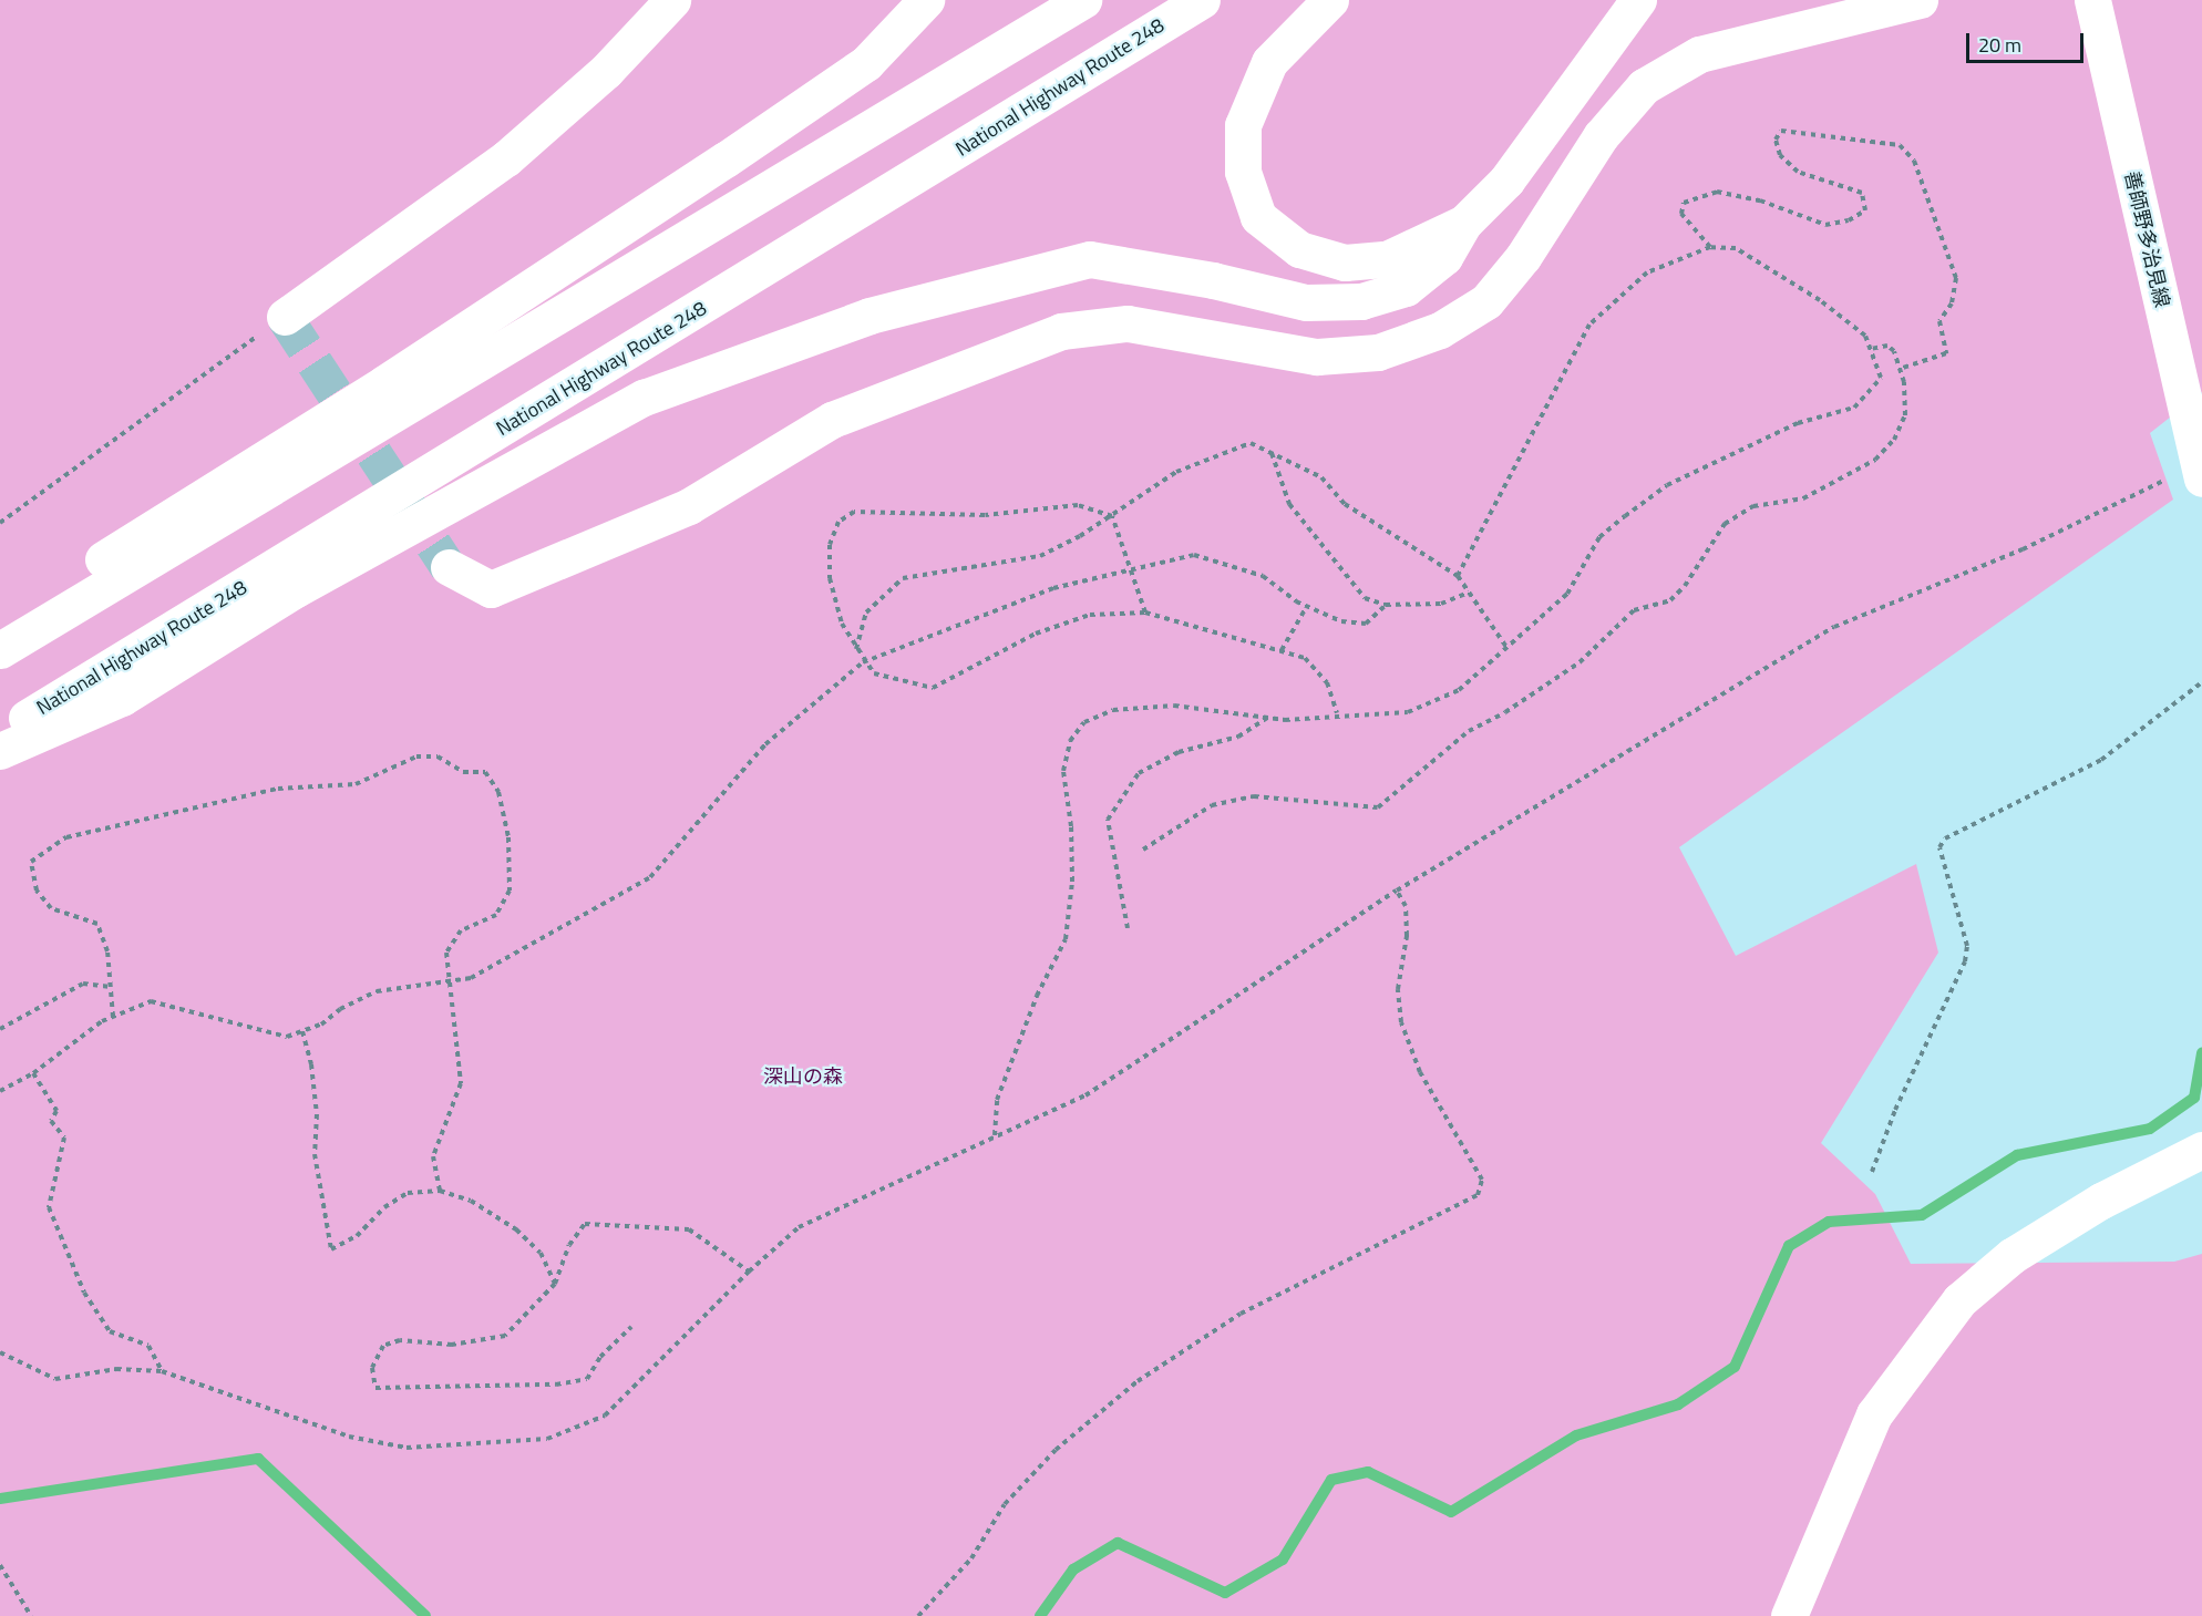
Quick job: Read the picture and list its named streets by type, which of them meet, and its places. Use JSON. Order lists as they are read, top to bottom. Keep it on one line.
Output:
{"streets":{"main road":["National Highway Route 248","善師野多治見線"]},"parks":["深山の森"],"scale_bar":"20 m"}
